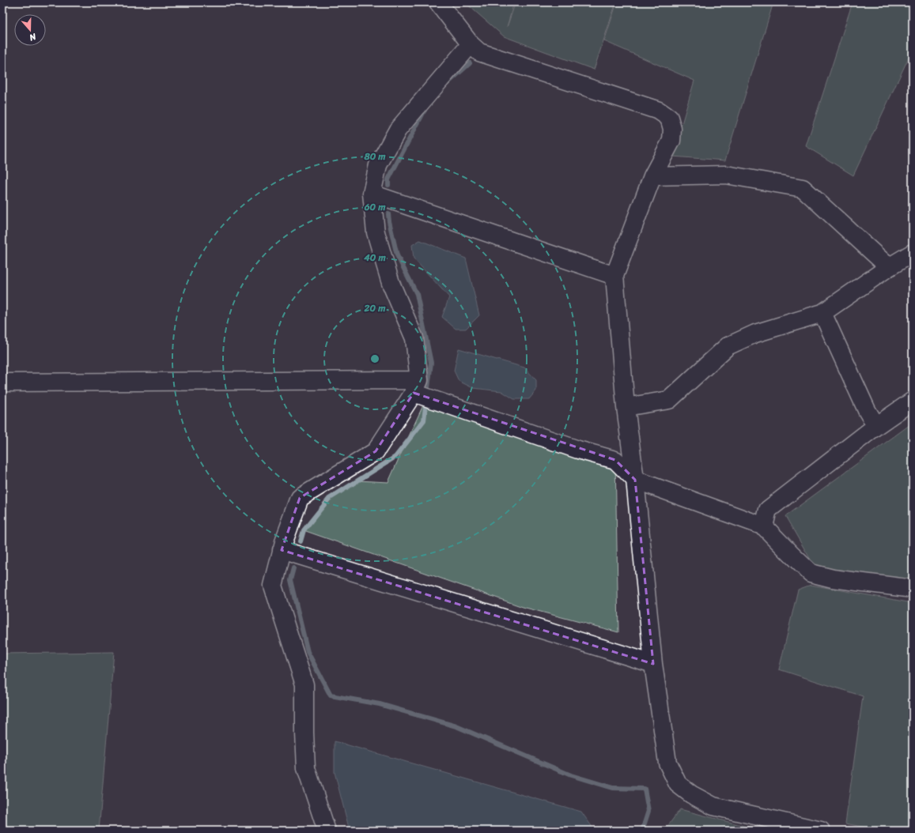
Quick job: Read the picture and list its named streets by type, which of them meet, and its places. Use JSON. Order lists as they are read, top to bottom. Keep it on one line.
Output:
{"north":"bottom","rings":["80 m","60 m","40 m","20 m"]}
